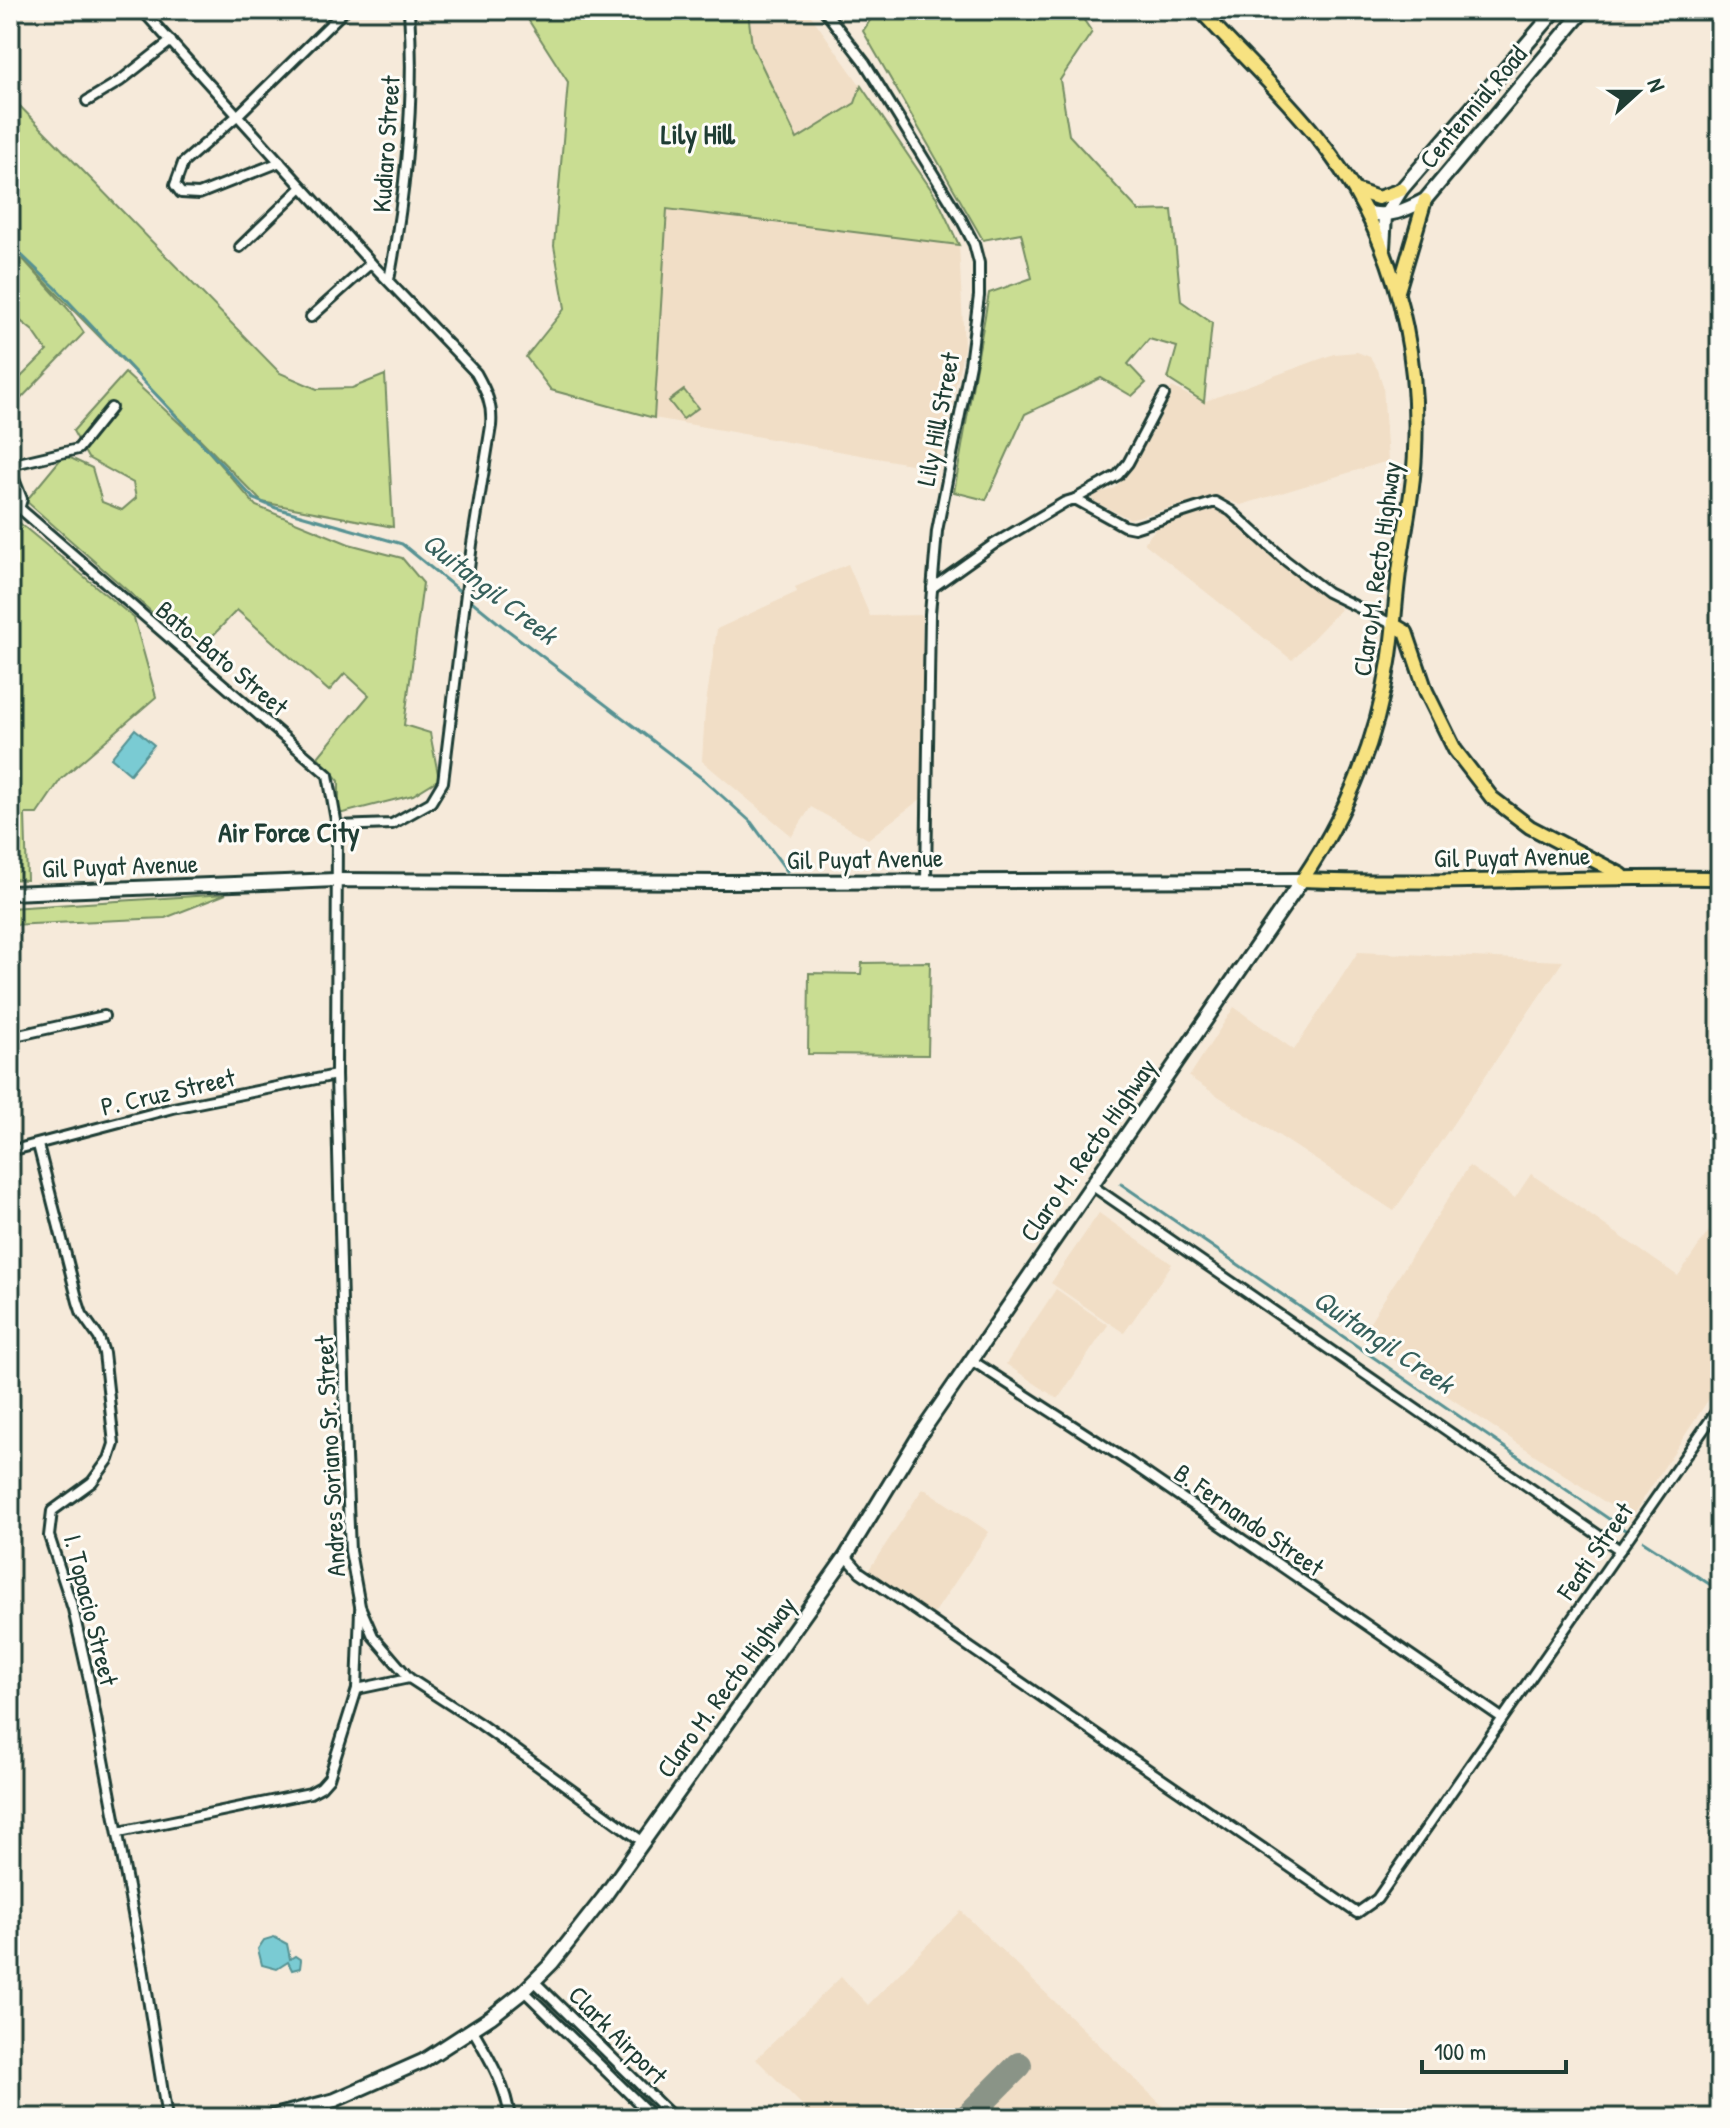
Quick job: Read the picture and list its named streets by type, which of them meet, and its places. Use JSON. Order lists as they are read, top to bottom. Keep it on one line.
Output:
{"streets":{"main road":["Centennial Road","Claro M. Recto Highway","Gil Puyat Avenue"],"street":["Kudiaro Street","Lily Hill Street","Bato-Bato Street","P. Cruz Street","Andres Soriano Sr. Street","B. Fernando Street","Feati Street","I. Topacio Street","Clark Airport"]},"crossings":[["Centennial Road","Claro M. Recto Highway"],["Lily Hill Street","Gil Puyat Avenue"],["Claro M. Recto Highway","Gil Puyat Avenue"],["Claro M. Recto Highway","Andres Soriano Sr. Street"],["Claro M. Recto Highway","B. Fernando Street"],["Claro M. Recto Highway","Feati Street"],["Claro M. Recto Highway","Clark Airport"],["Bato-Bato Street","Gil Puyat Avenue"],["Bato-Bato Street","Andres Soriano Sr. Street"],["Gil Puyat Avenue","Andres Soriano Sr. Street"],["P. Cruz Street","Andres Soriano Sr. Street"],["P. Cruz Street","I. Topacio Street"],["B. Fernando Street","Feati Street"]],"districts":["Lily Hill","Air Force City"],"water":["Quitangil Creek"],"scale_bar":"100 m","north":"right"}
